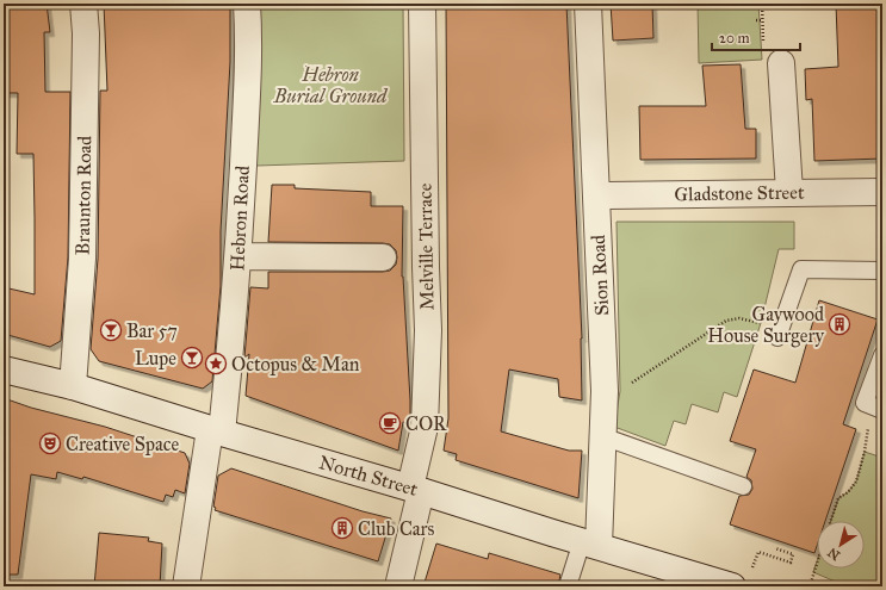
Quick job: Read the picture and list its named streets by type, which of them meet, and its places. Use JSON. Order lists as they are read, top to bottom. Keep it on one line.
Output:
{"streets":{"street":["Gladstone Street","Braunton Road","Hebron Road","Melville Terrace","Sion Road","North Street"]},"crossings":[["Gladstone Street","Sion Road"],["Braunton Road","North Street"],["Hebron Road","North Street"],["Melville Terrace","North Street"],["Sion Road","North Street"]],"parks":["Hebron Burial Ground"],"places":{"building":["Gaywood House Surgery","Club Cars"],"bar":["Bar 57","Lupe"],"place":["Octopus & Man"],"cafe":["COR"],"theatre":["Creative Space"]},"scale_bar":"20 m","north":"bottom left"}
